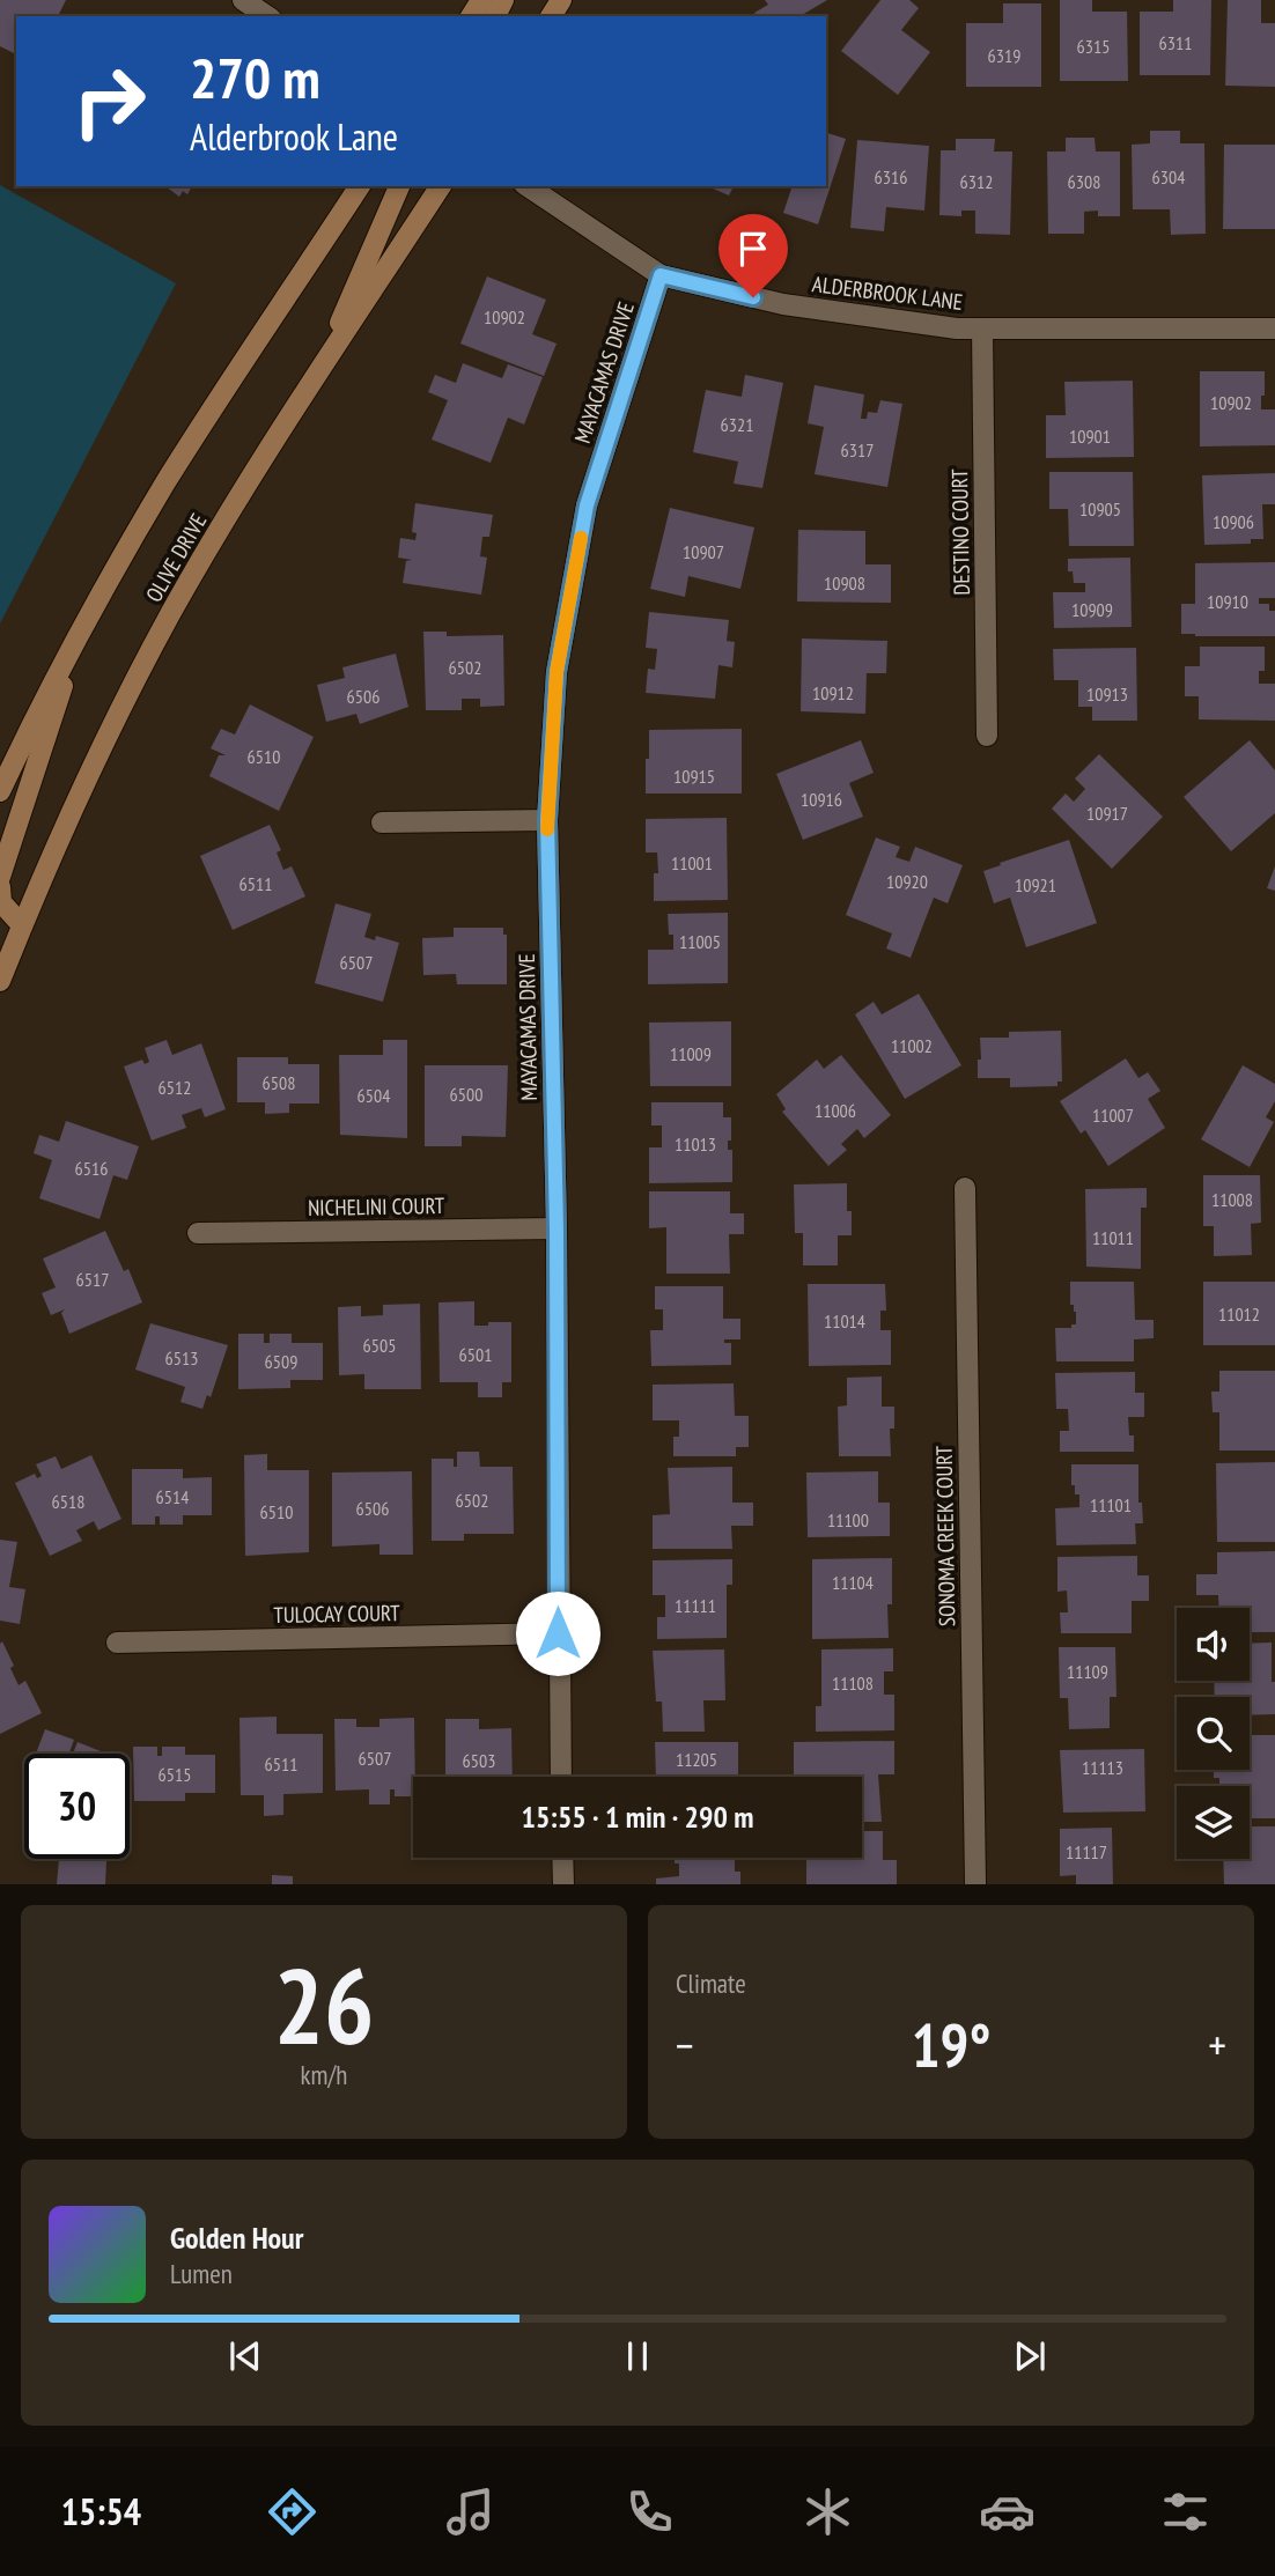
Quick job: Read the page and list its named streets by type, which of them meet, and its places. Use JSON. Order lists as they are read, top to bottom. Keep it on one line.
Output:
{"streets":{"main road":["OLIVE DRIVE"],"street":["ALDERBROOK LANE","MAYACAMAS DRIVE","DESTINO COURT","NICHELINI COURT","SONOMA CREEK COURT","TULOCAY COURT"]},"crossings":[["ALDERBROOK LANE","MAYACAMAS DRIVE"],["ALDERBROOK LANE","DESTINO COURT"],["MAYACAMAS DRIVE","NICHELINI COURT"],["MAYACAMAS DRIVE","TULOCAY COURT"]],"house_numbers":["6311","6315","6319","6316","6304","6312","6308","10902","10902","6321","10901","6317","10905","10906","10907","10908","10910","10909","6502","10912","10913","6506","6510","10915","10916","10917","11001","10920","6511","10921","11005","6507","11002","11009","6508","6512","6500","6504","11006","11007","11013","6516","11008","11011","6517","11012","11014","6505","6501","6513","6509","6514","6502","6518","11101","6506","6510","11100","11104","11111","11109","11108","6507","11205","6503","6511","11113","6515","11117"],"page":{"turn":["270 m","Alderbrook Lane"],"limit":"30","trip":"15:55 · 1 min · 290 m","tile":[["26","km/h"],"Climate"],"heat":["−","19°","+"],"song":["Golden Hour","Lumen"],"tabs":"15:54"}}
